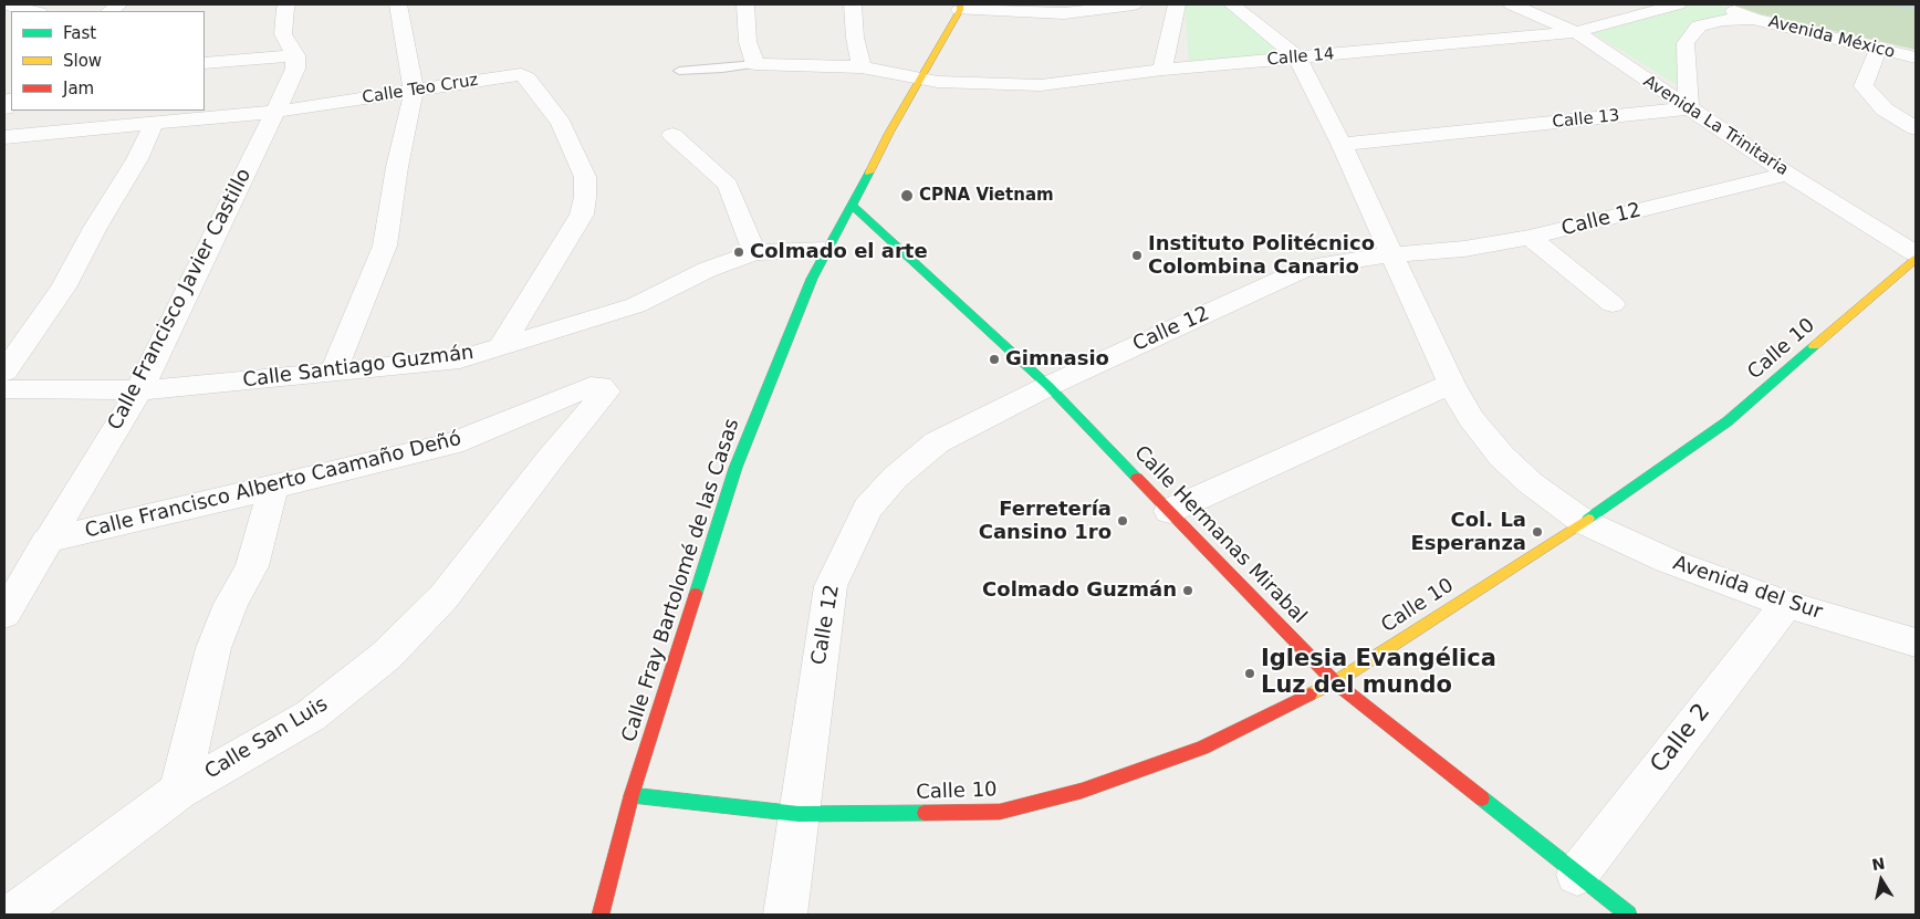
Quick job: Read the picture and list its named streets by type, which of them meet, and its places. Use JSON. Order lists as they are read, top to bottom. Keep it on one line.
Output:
{"streets":{"street":["Avenida México","Calle 14","Calle Teo Cruz","Calle 13","Avenida La Trinitaria","Calle 12","Calle Francisco Javier Castillo","Calle 10","Calle Santiago Guzmán","Calle Francisco Alberto Caamaño Deñó","Calle Hermanas Mirabal","Calle Fray Bartolomé de las Casas","Avenida del Sur","Calle San Luis","Calle 2"]},"crossings":[["Calle 14","Avenida La Trinitaria"],["Calle 14","Calle Fray Bartolomé de las Casas"],["Calle 14","Avenida del Sur"],["Calle Teo Cruz","Calle Francisco Javier Castillo"],["Calle Teo Cruz","Calle Santiago Guzmán"],["Calle 13","Avenida La Trinitaria"],["Calle 13","Avenida del Sur"],["Avenida La Trinitaria","Calle 12"],["Calle 12","Calle 10"],["Calle 12","Calle Hermanas Mirabal"],["Calle 12","Avenida del Sur"],["Calle Francisco Javier Castillo","Calle Santiago Guzmán"],["Calle Francisco Javier Castillo","Calle Francisco Alberto Caamaño Deñó"],["Calle 10","Calle Hermanas Mirabal"],["Calle 10","Calle Fray Bartolomé de las Casas"],["Calle 10","Avenida del Sur"],["Calle Santiago Guzmán","Calle Fray Bartolomé de las Casas"],["Calle Francisco Alberto Caamaño Deñó","Calle San Luis"],["Calle Hermanas Mirabal","Calle Fray Bartolomé de las Casas"],["Calle Hermanas Mirabal","Calle 2"],["Avenida del Sur","Calle 2"]],"places":["CPNA Vietnam","Colmado el arte","Instituto Politécnico Colombina Canario","Gimnasio","Ferretería Cansino 1ro","Col. La Esperanza","Colmado Guzmán","Iglesia Evangélica Luz del mundo"],"legend":["Fast","Slow","Jam"],"north":"top"}
